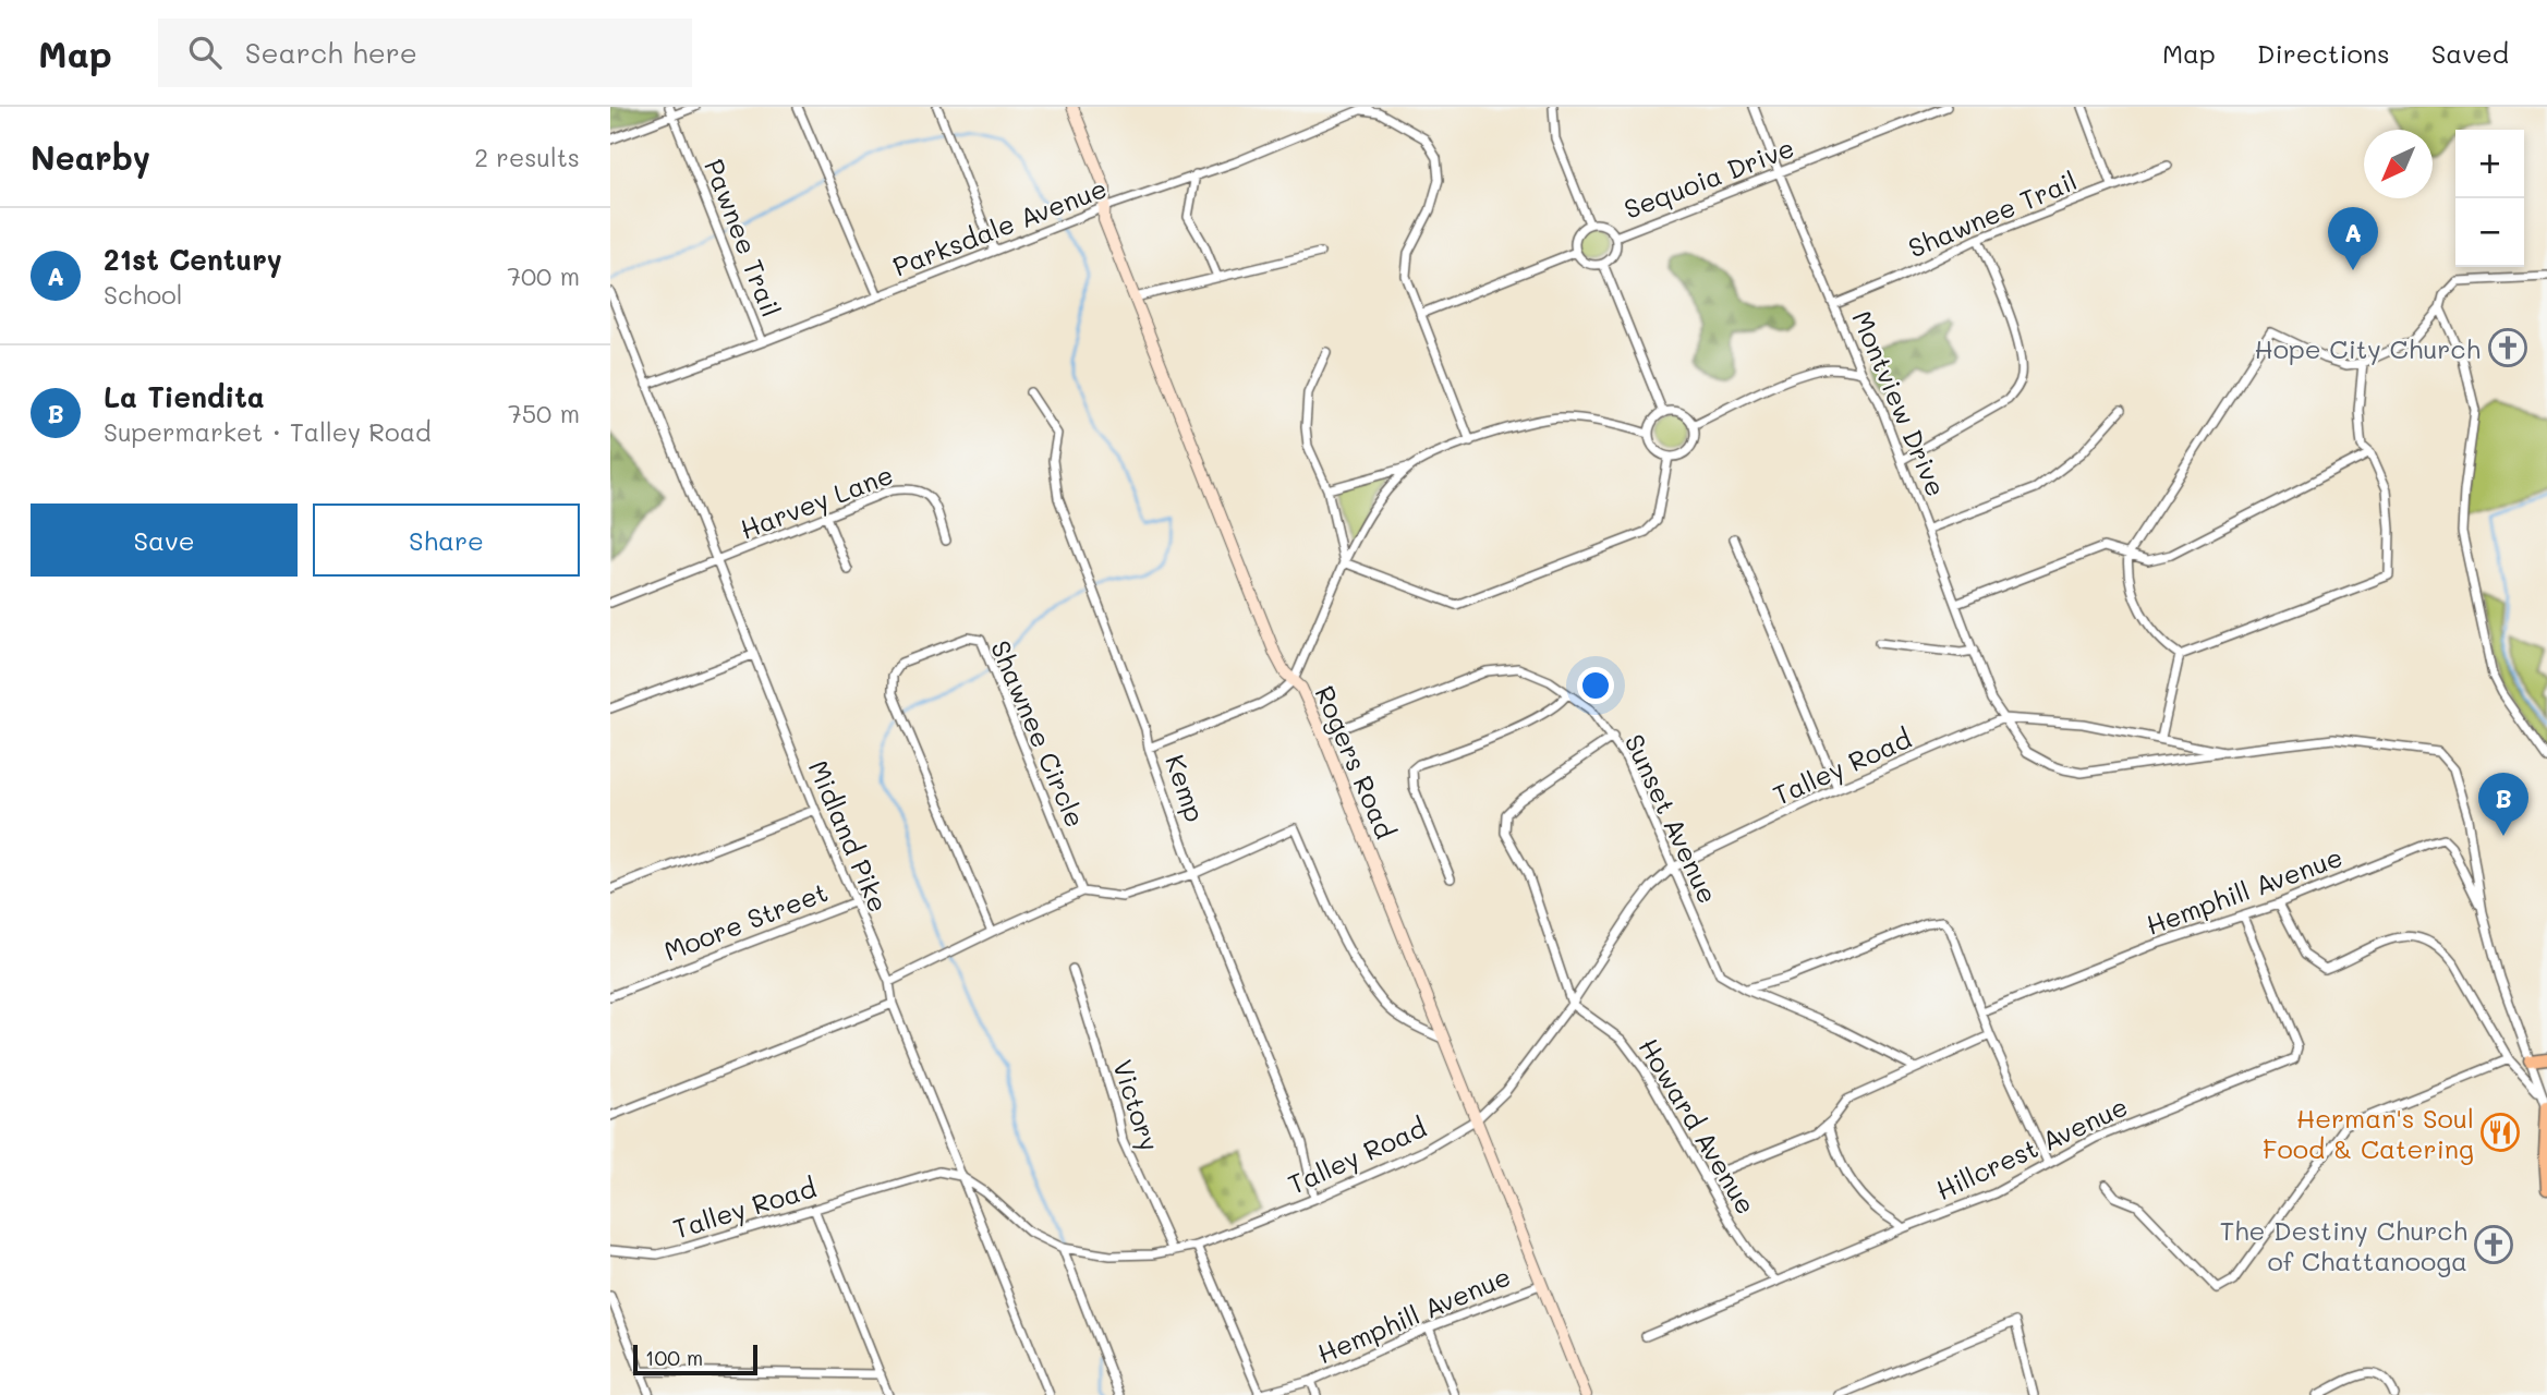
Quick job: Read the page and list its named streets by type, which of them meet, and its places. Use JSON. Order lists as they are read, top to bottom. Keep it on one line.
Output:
{"streets":{"street":["Sequoia Drive","Shawnee Trail","Parksdale Avenue","Pawnee Trail","Montview Drive","Harvey Lane","Shawnee Circle","Rogers Road","Talley Road","Kemp","Sunset Avenue","Midland Pike","Hemphill Avenue","Moore Street","Victory","Howard Avenue","Hillcrest Avenue"]},"crossings":[["Sequoia Drive","Montview Drive"],["Shawnee Trail","Montview Drive"],["Parksdale Avenue","Pawnee Trail"],["Parksdale Avenue","Rogers Road"],["Parksdale Avenue","Midland Pike"],["Montview Drive","Talley Road"],["Harvey Lane","Midland Pike"],["Rogers Road","Talley Road"],["Rogers Road","Sunset Avenue"],["Rogers Road","Hemphill Avenue"],["Talley Road","Kemp"],["Talley Road","Sunset Avenue"],["Talley Road","Midland Pike"],["Talley Road","Hemphill Avenue"],["Talley Road","Victory"],["Talley Road","Howard Avenue"],["Midland Pike","Moore Street"],["Hemphill Avenue","Hillcrest Avenue"],["Howard Avenue","Hillcrest Avenue"]],"places":{"church":["Hope City Church","The Destiny Church of Chattanooga"],"restaurant":["Herman's Soul Food & Catering"]},"scale_bar":"100 m","north":"bottom left","page":{"header":"Map","search":"Search here","nav":["Map","Directions","Saved"],"heading":["Nearby","2 results"],"map_buttons":["+","−"],"list":[{"mark":"A","name":"21st Century","note":"School","value":"700 m"},{"mark":"B","name":"La Tiendita","note":"Supermarket · Talley Road","value":"750 m"}],"pins":["A","B"],"buttons":["Save","Share"],"scale":"100 m"}}
